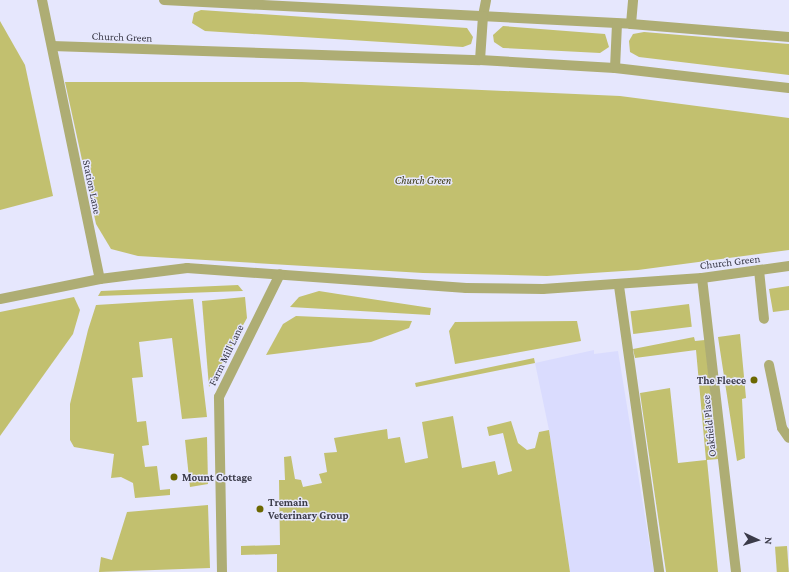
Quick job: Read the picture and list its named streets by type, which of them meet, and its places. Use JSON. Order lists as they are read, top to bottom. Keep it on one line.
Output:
{"streets":{"street":["Church Green","Station Lane","Farm Mill Lane","Oakfield Place"]},"crossings":[["Church Green","Station Lane"],["Church Green","Farm Mill Lane"],["Church Green","Oakfield Place"]],"parks":["Church Green"],"places":["The Fleece","Mount Cottage","Tremain Veterinary Group"],"north":"right"}
